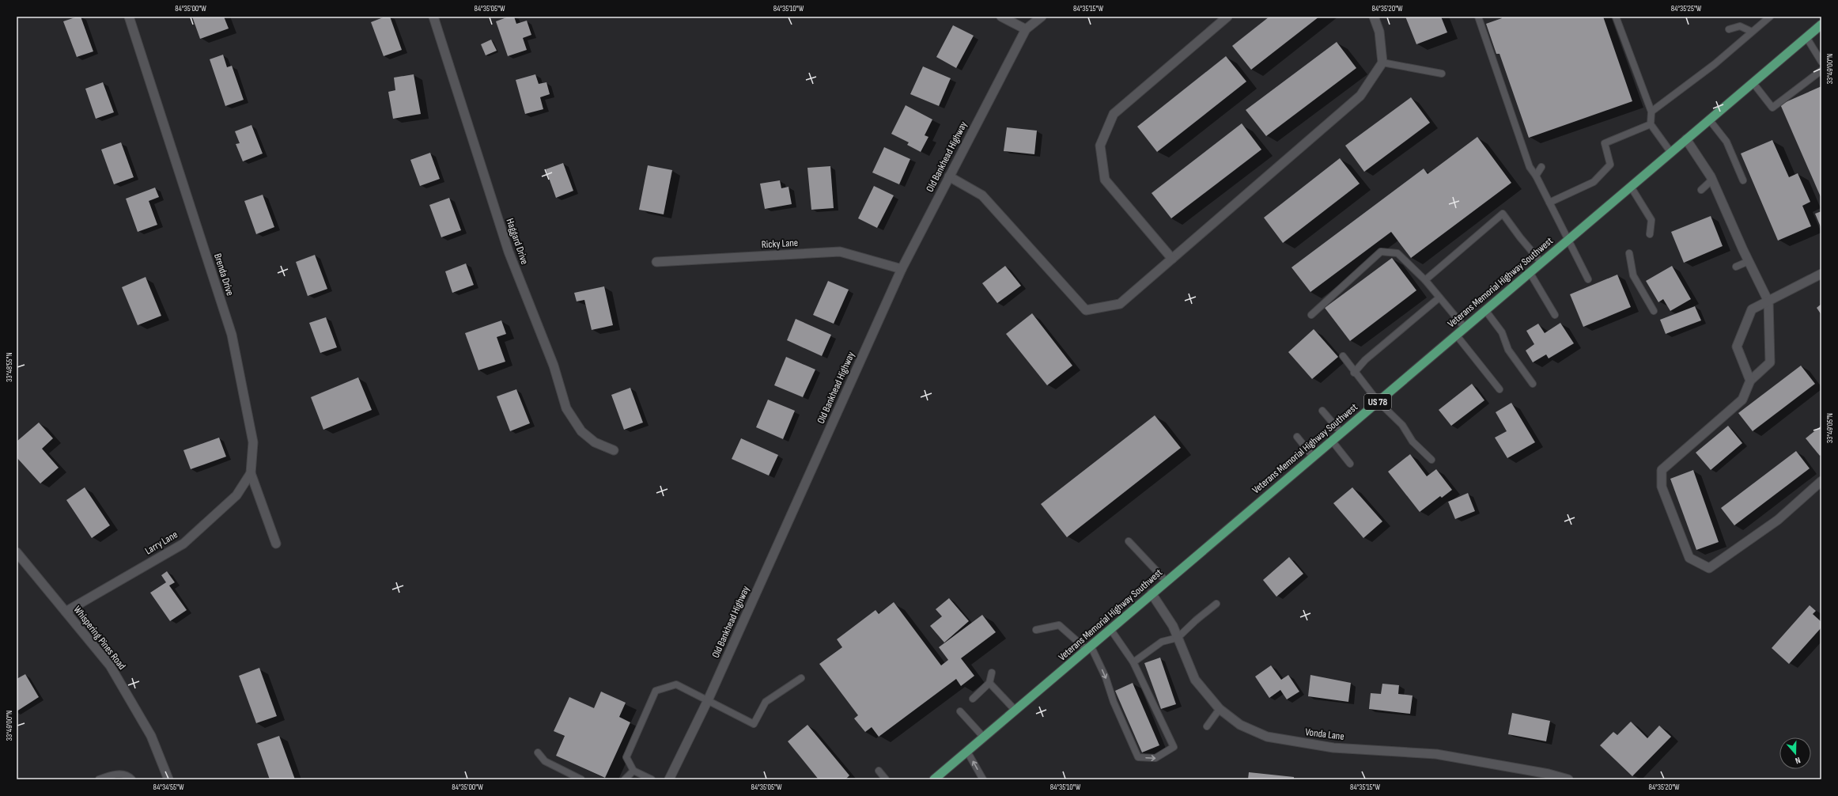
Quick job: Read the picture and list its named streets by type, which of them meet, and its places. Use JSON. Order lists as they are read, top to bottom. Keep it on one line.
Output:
{"streets":{"main road":["Veterans Memorial Highway Southwest","US 78"],"street":["Old Bankhead Highway","Haggard Drive","Ricky Lane","Brenda Drive","Larry Lane","Whispering Pines Road","Vonda Lane"]},"crossings":[["Old Bankhead Highway","Ricky Lane"],["Brenda Drive","Larry Lane"],["Veterans Memorial Highway Southwest","Vonda Lane"],["Larry Lane","Whispering Pines Road"]],"north":"bottom","coordinates":["84°35'00\"W","84°35'05\"W","84°35'10\"W","84°35'15\"W","84°35'20\"W","84°35'25\"W","33°49'00\"N","33°48'55\"N","33°49'05\"N","84°34'55\"W"]}
